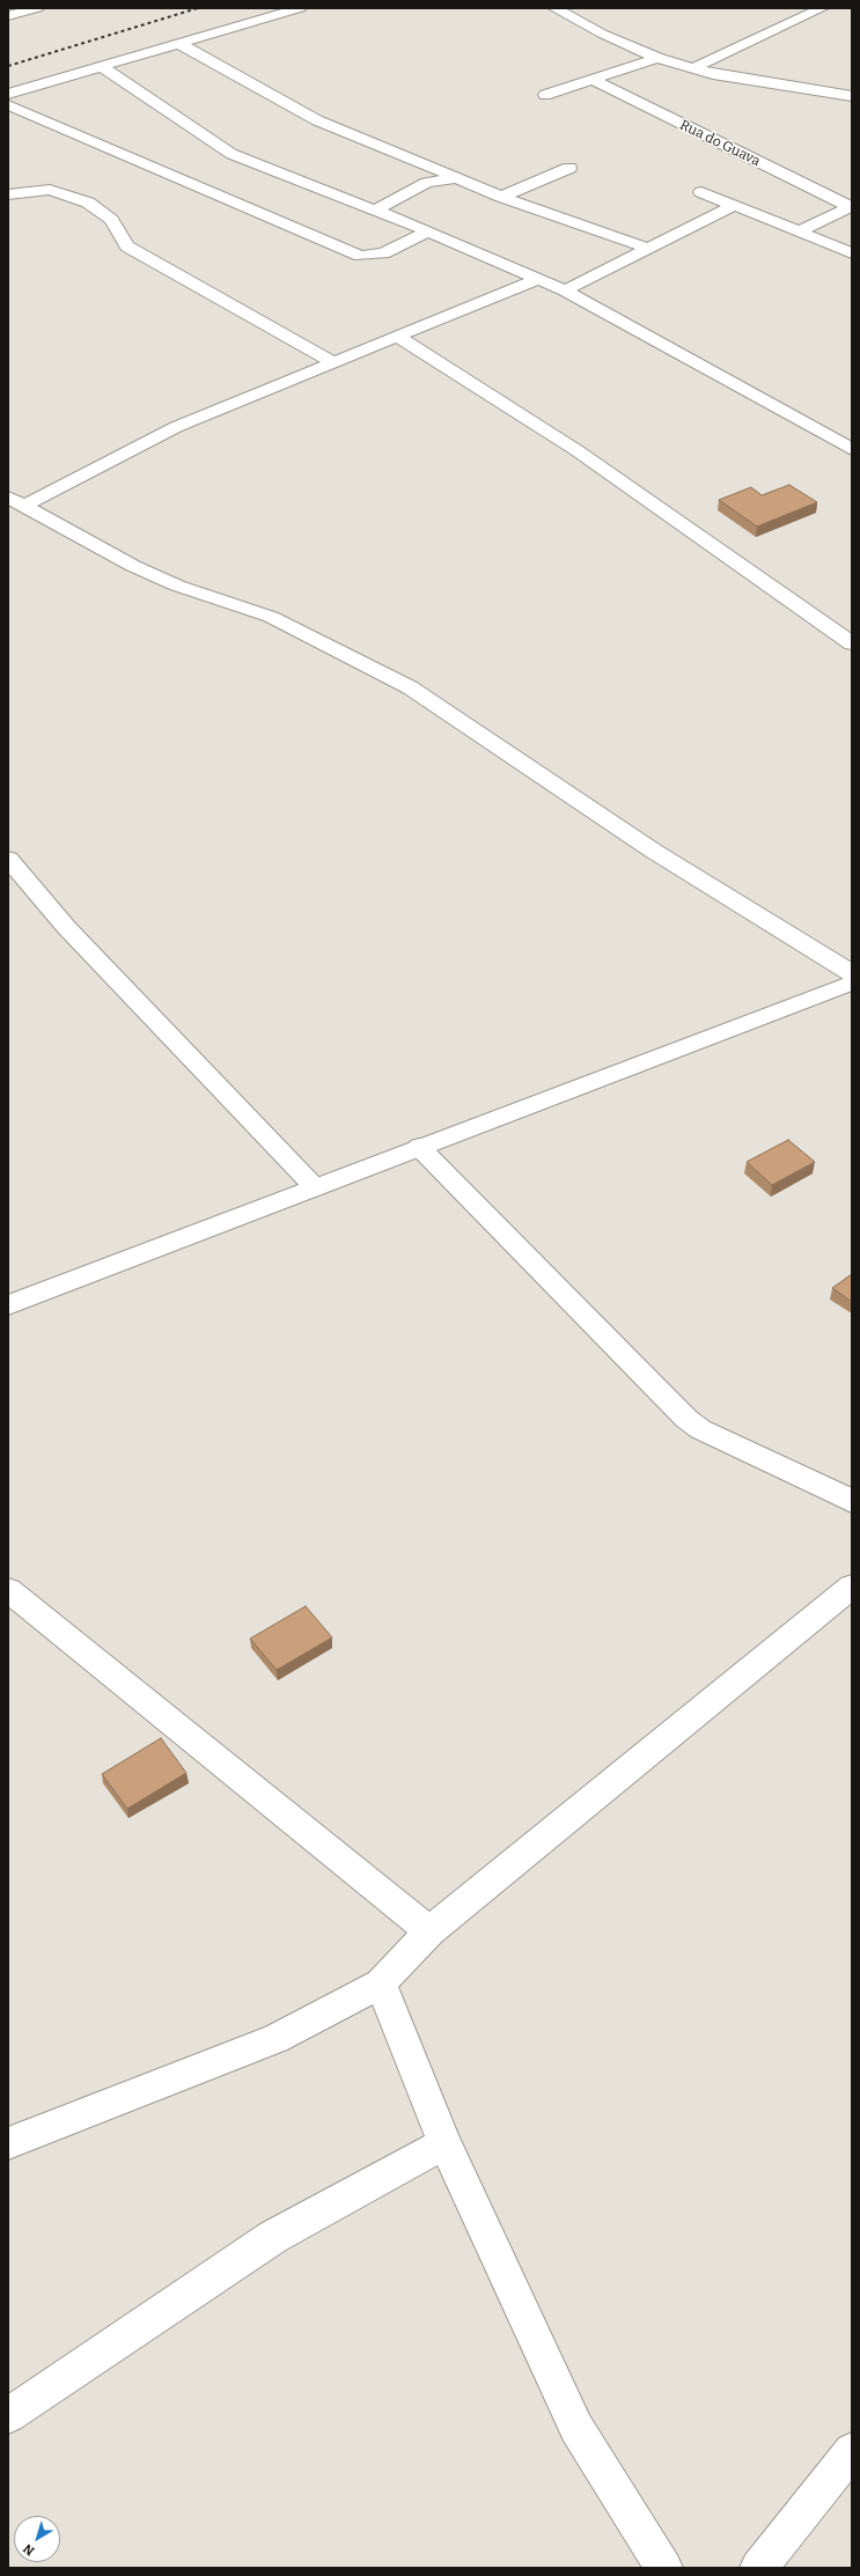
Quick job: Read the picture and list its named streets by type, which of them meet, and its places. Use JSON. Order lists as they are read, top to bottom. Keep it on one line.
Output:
{"streets":{"street":["Rua do Guava"]},"north":"bottom left"}
